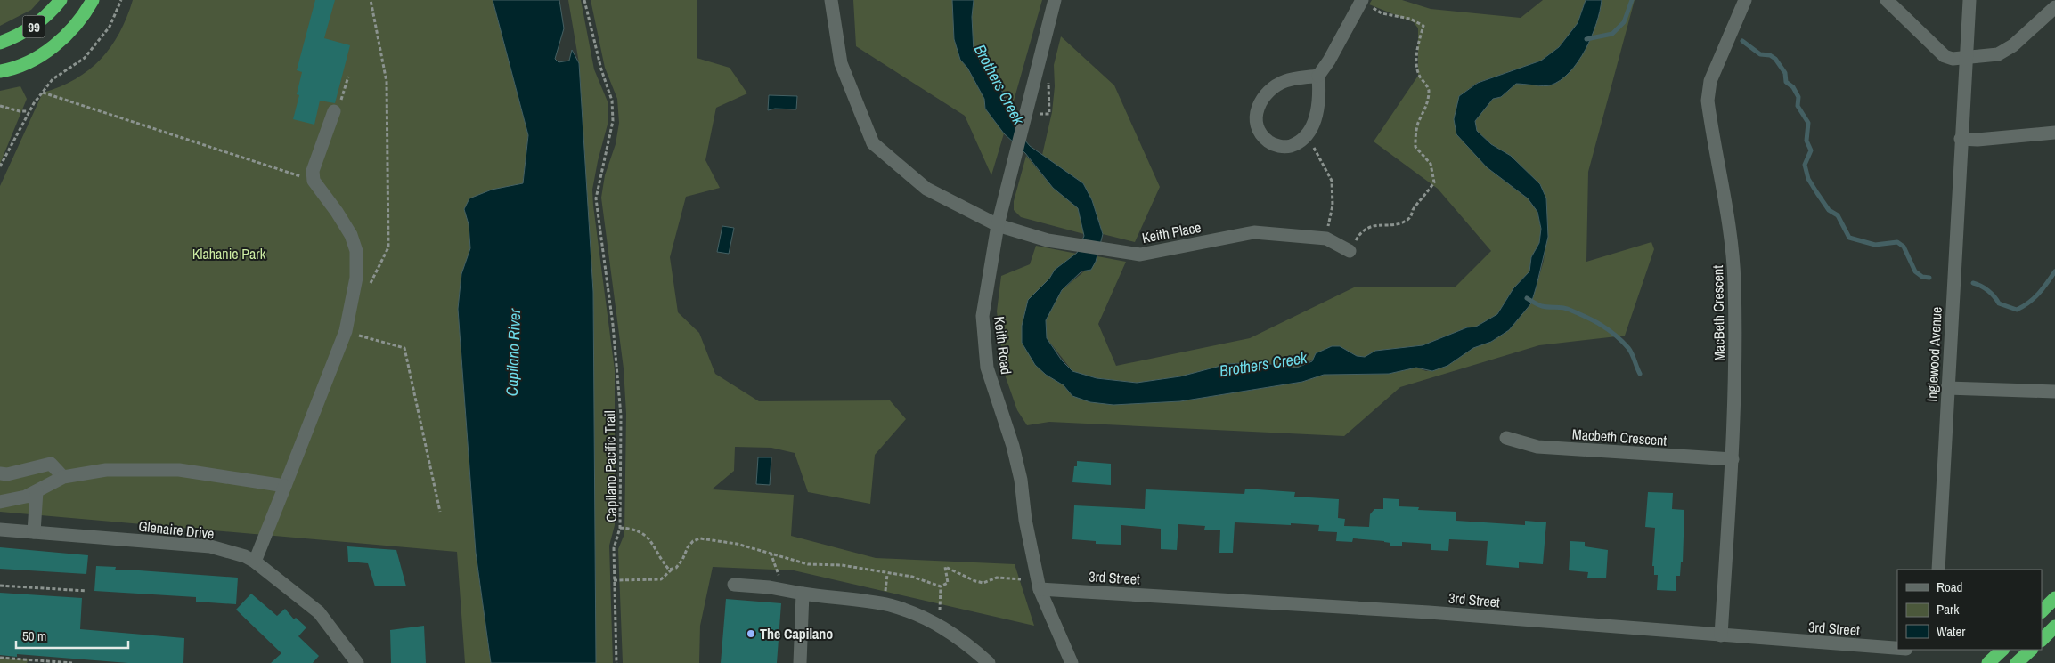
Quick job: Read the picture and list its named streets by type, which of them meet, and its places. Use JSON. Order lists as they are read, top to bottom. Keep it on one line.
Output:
{"streets":{"highway":["99"],"street":["Keith Place","MacBeth Crescent","Keith Road","Inglewood Avenue","Macbeth Crescent","Glenaire Drive","3rd Street"],"path":["Capilano Pacific Trail"]},"crossings":[["Keith Place","Keith Road"],["MacBeth Crescent","Macbeth Crescent"],["MacBeth Crescent","3rd Street"],["Keith Road","3rd Street"]],"water":["Brothers Creek","Capilano River"],"parks":["Klahanie Park"],"places":["The Capilano"],"legend":["Road","Park","Water"],"scale_bar":"50 m"}
